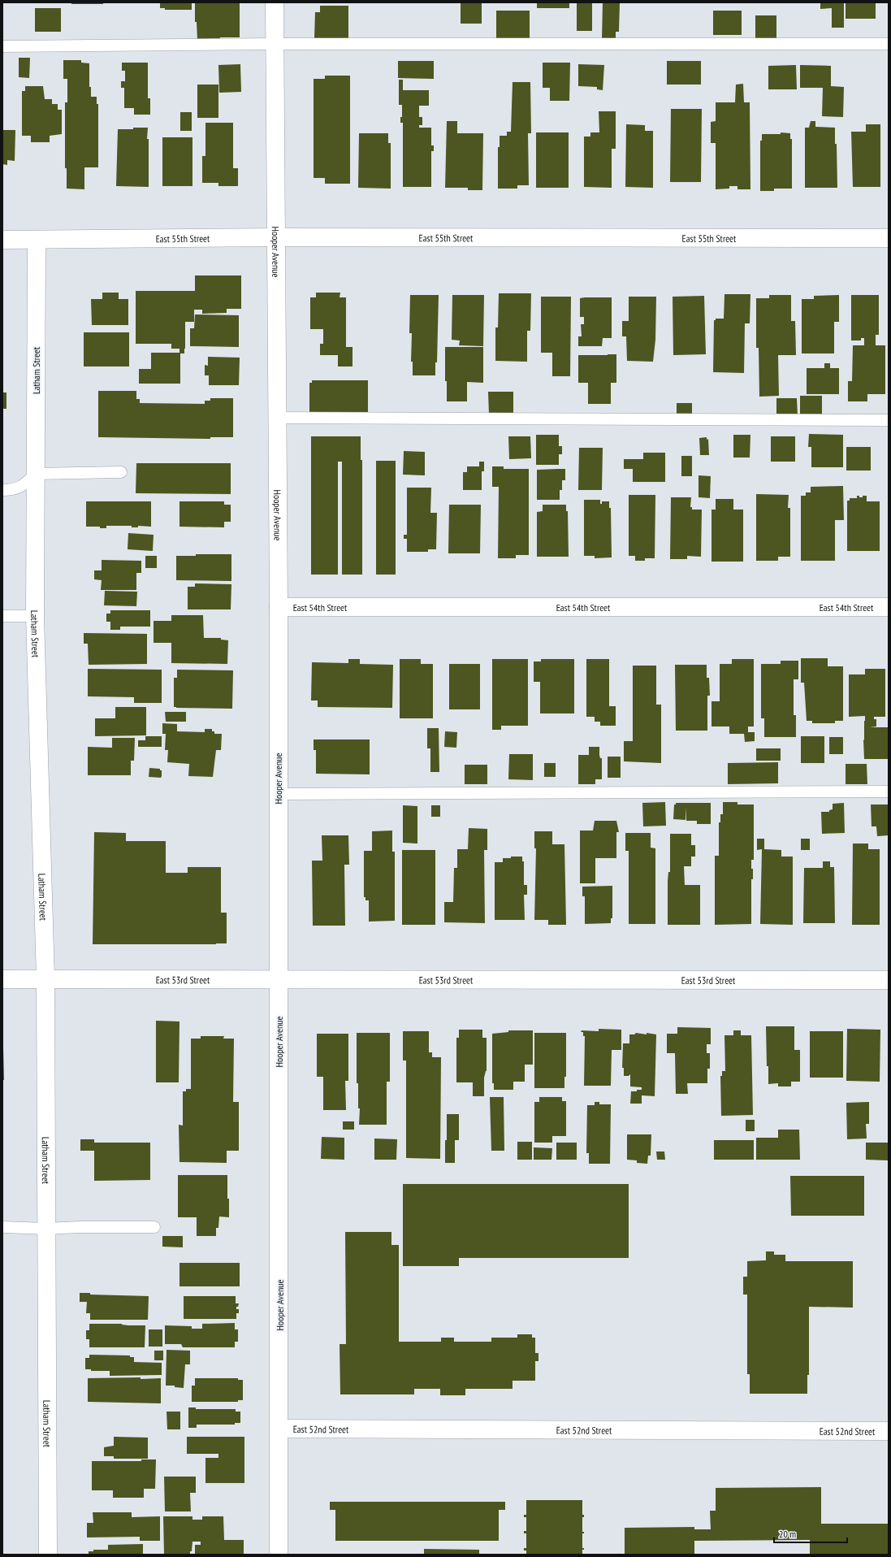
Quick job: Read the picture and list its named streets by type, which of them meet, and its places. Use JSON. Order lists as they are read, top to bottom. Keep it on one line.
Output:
{"streets":{"street":["East 55th Street","Hooper Avenue","Latham Street","East 54th Street","East 53rd Street","East 52nd Street"]},"crossings":[["East 55th Street","Hooper Avenue"],["East 55th Street","Latham Street"],["Hooper Avenue","East 54th Street"],["Hooper Avenue","East 53rd Street"],["Hooper Avenue","East 52nd Street"],["Latham Street","East 53rd Street"]],"scale_bar":"20 m"}
